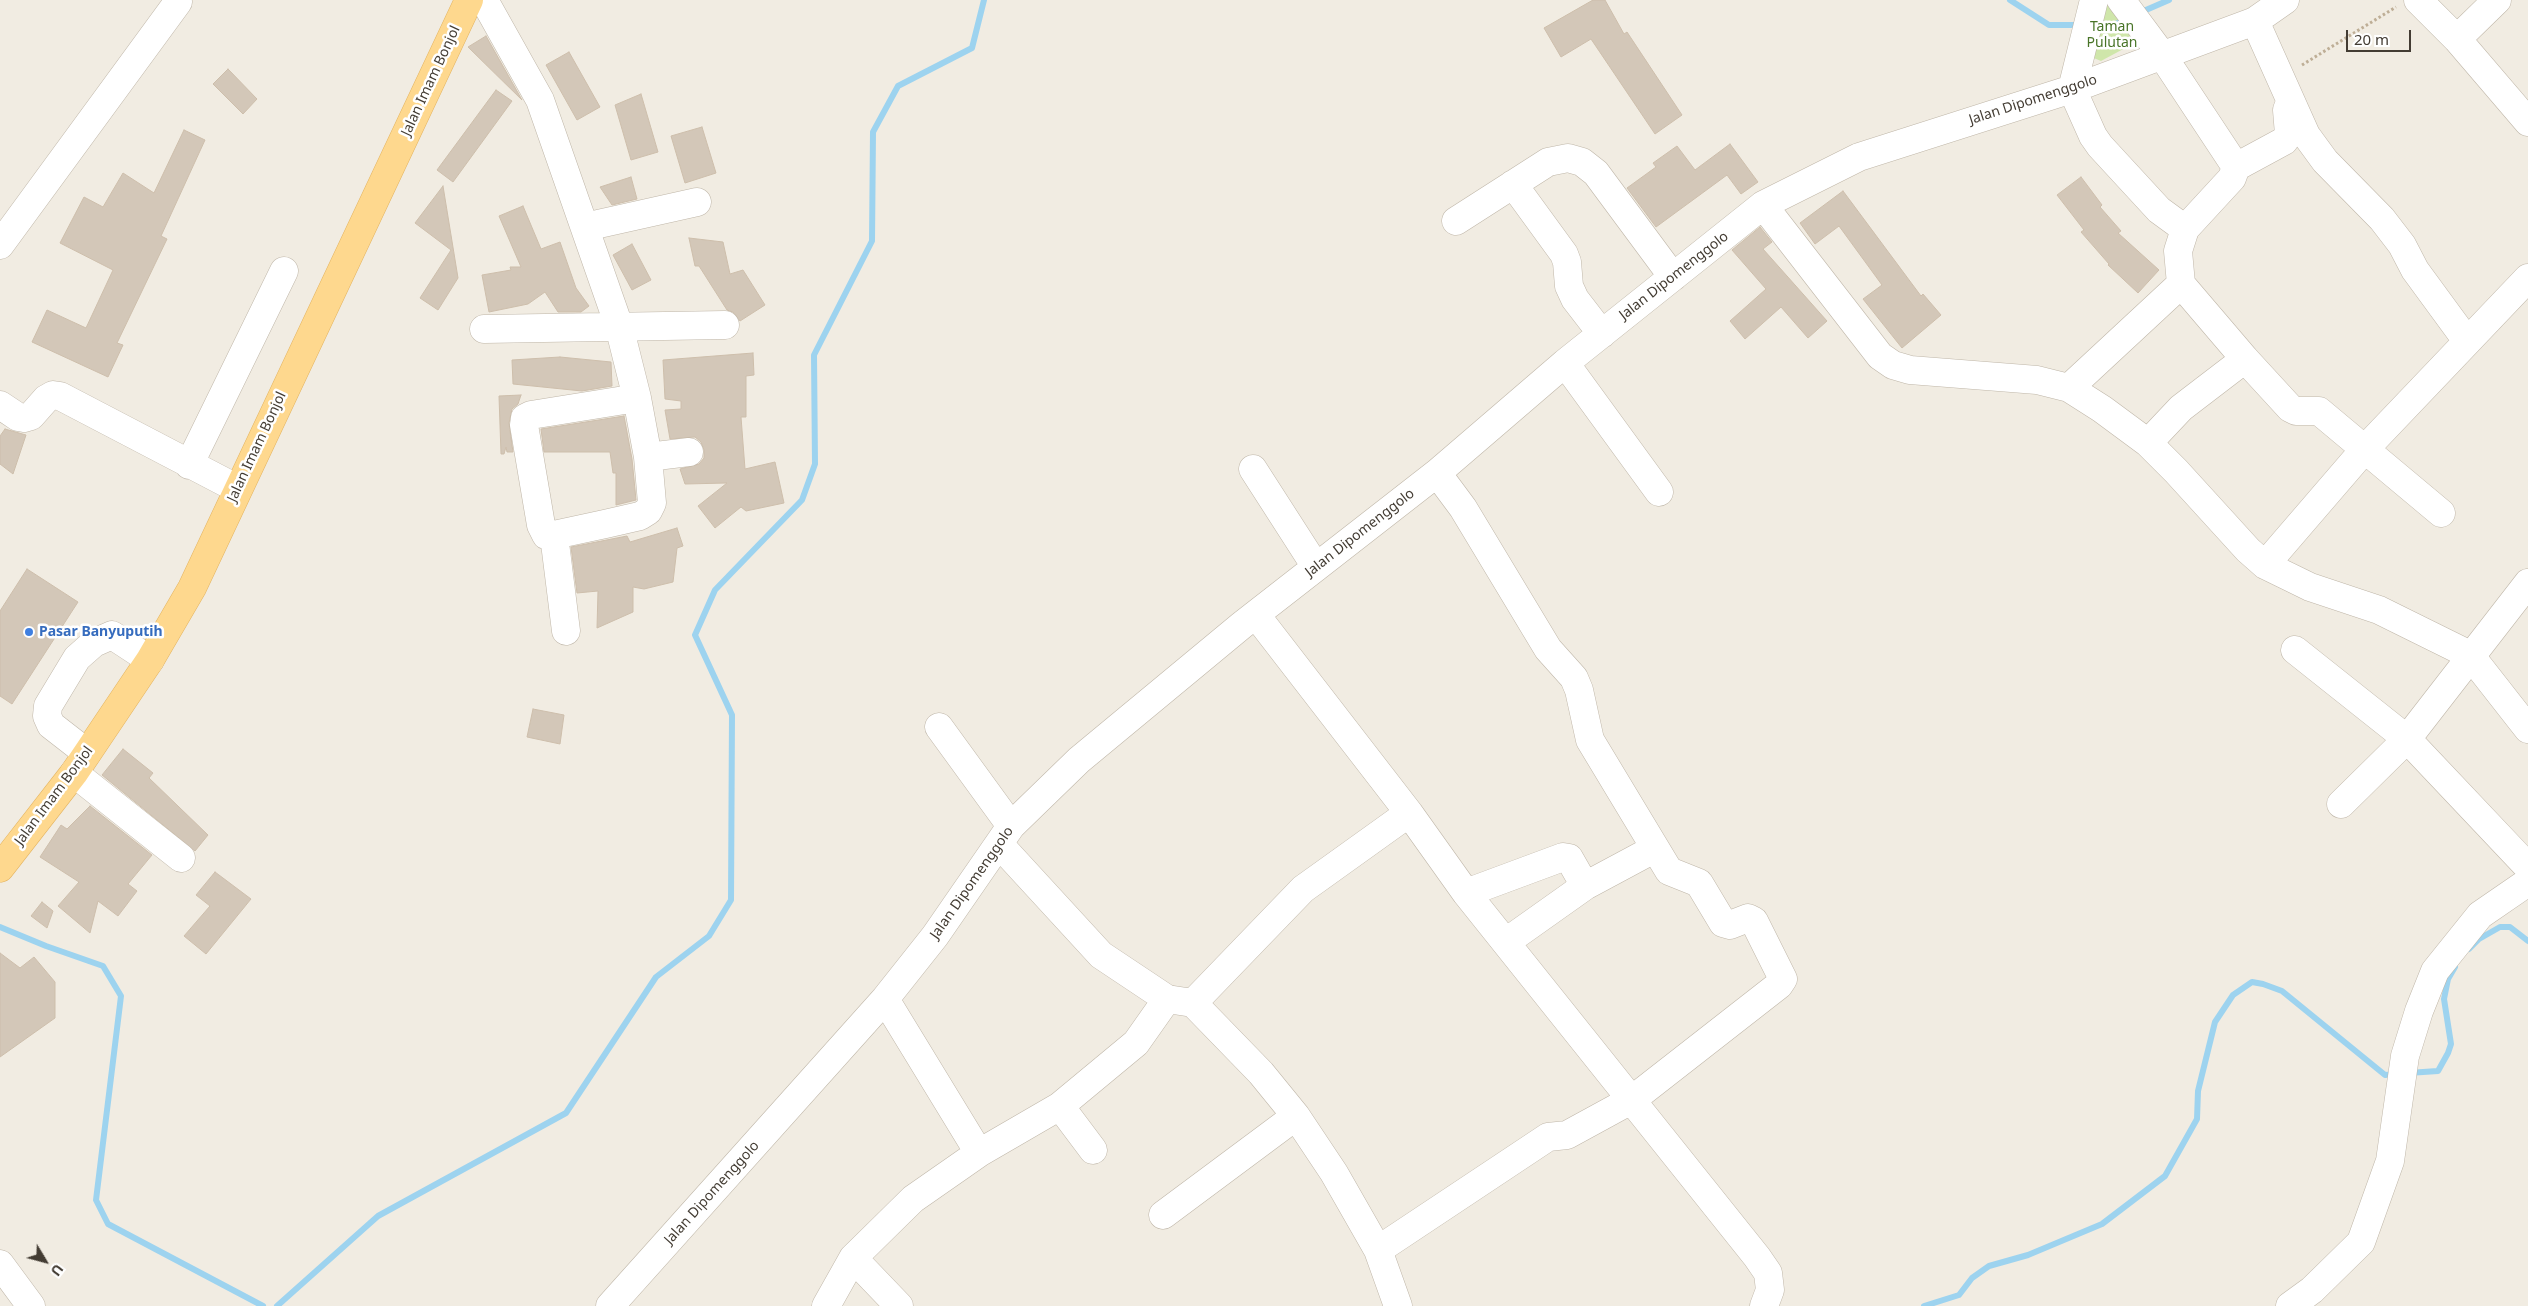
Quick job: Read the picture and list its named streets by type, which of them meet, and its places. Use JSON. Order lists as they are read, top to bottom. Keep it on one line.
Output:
{"streets":{"main road":["Jalan Imam Bonjol"],"street":["Jalan Dipomenggolo"]},"parks":["Taman Pulutan"],"places":["Pasar Banyuputih"],"scale_bar":"20 m","north":"bottom right"}
